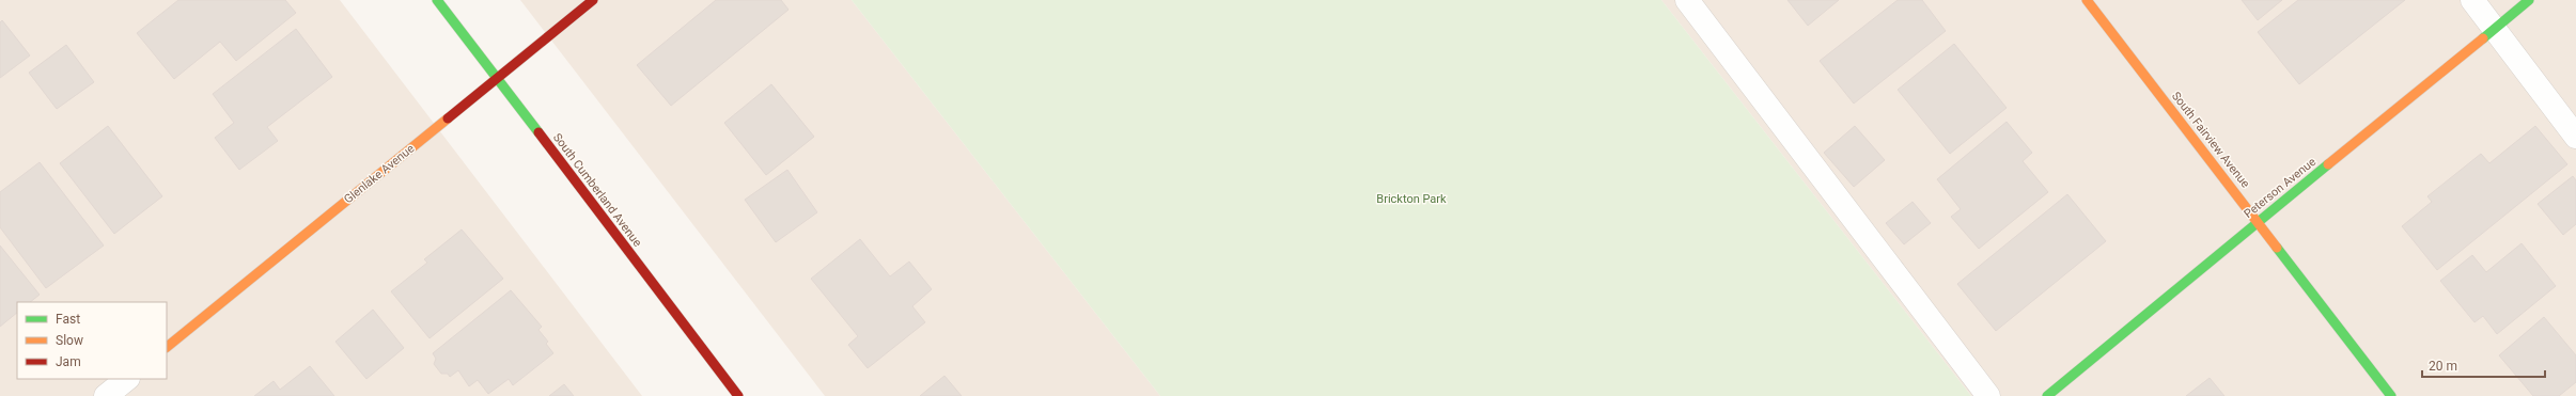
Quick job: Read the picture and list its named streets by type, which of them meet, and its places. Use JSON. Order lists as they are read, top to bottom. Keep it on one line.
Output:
{"streets":{"street":["South Fairview Avenue","Glenlake Avenue","Peterson Avenue","South Cumberland Avenue"]},"crossings":[["South Fairview Avenue","Peterson Avenue"],["Glenlake Avenue","South Cumberland Avenue"]],"parks":["Brickton Park"],"legend":["Fast","Slow","Jam"],"scale_bar":"20 m"}
